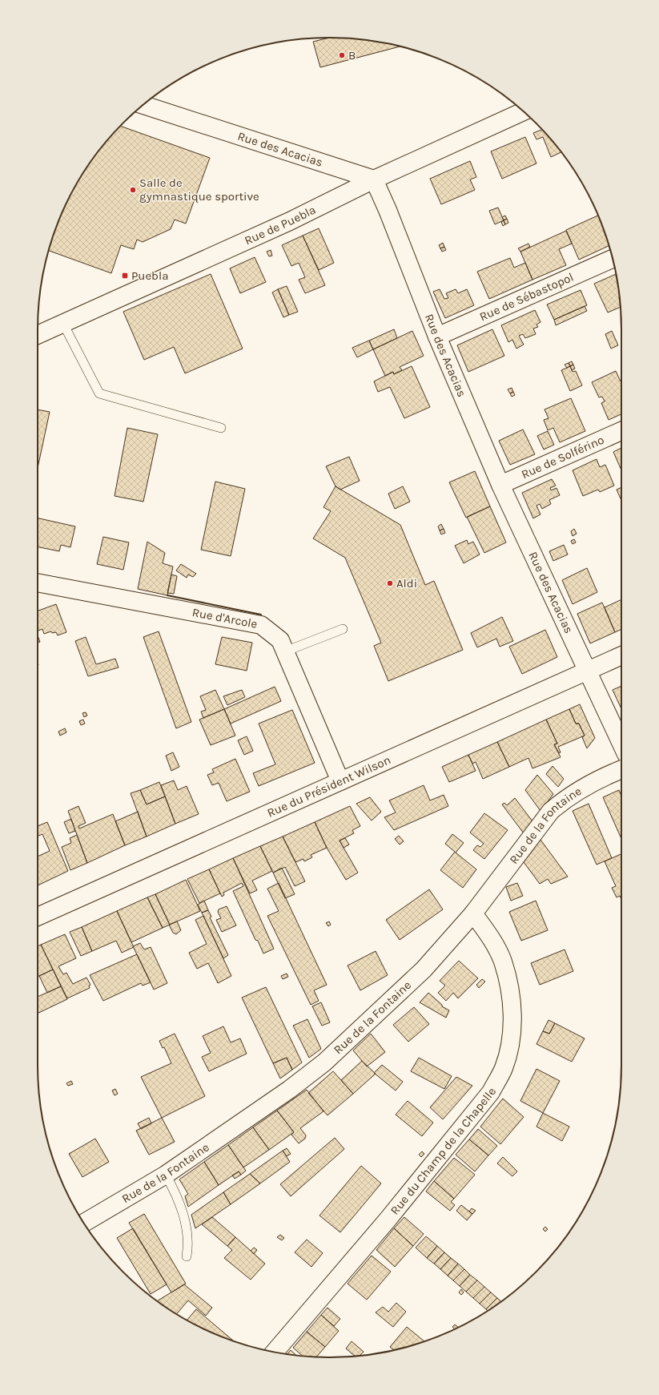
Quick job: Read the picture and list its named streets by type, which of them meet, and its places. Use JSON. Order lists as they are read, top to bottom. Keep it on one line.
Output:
{"streets":{"street":["Rue des Acacias","Rue de Puebla","Rue de Sébastopol","Rue de Solférino","Rue d'Arcole","Rue du Président Wilson","Rue de la Fontaine","Rue du Champ de la Chapelle"]},"crossings":[["Rue des Acacias","Rue de Puebla"],["Rue des Acacias","Rue de Sébastopol"],["Rue des Acacias","Rue de Solférino"],["Rue des Acacias","Rue du Président Wilson"],["Rue d'Arcole","Rue du Président Wilson"],["Rue de la Fontaine","Rue du Champ de la Chapelle"]],"places":{"other":["B","Salle de gymnastique sportive","Aldi"],"transit":["Puebla"]}}
